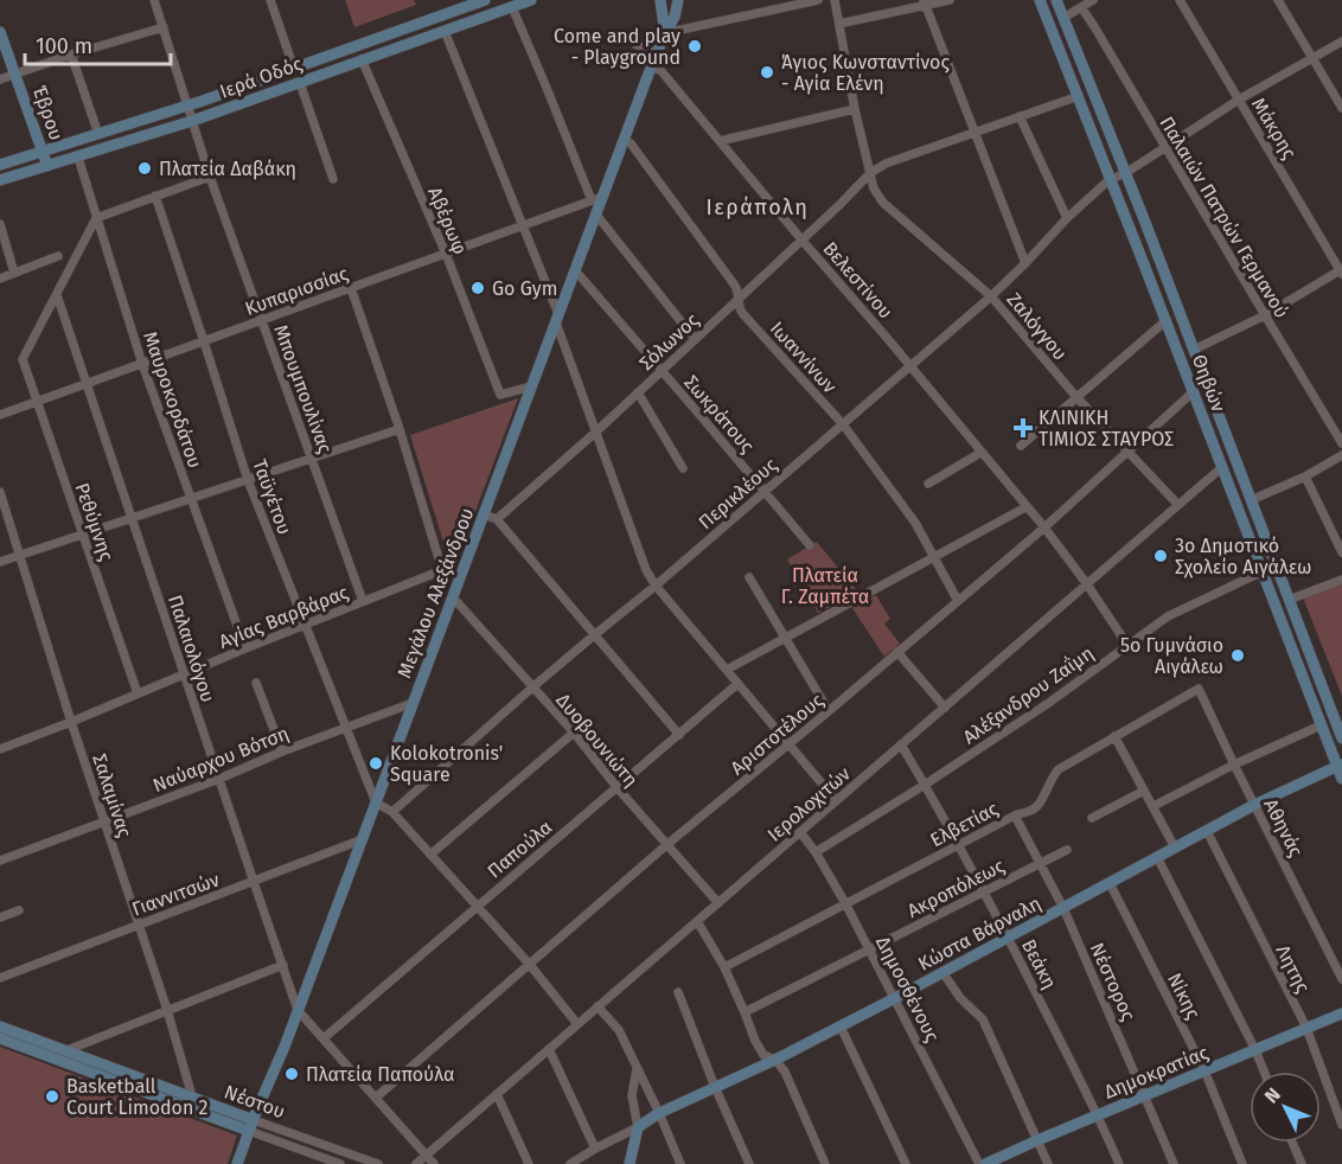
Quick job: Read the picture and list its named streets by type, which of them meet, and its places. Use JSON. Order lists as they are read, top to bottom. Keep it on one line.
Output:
{"streets":{"street":["Ιερά Οδός","Έβρου","Μάκρης","Παλαιών Πατρών Γερμανού","Αβέρωφ","Βελεστίνου","Κυπαρισσίας","Ζαλόγγου","Σόλωνος","Ιωαννίνων","Θηβών","Μπουμπουλίνας","Μαυροκορδάτου","Σωκράτους","Περικλέους","Ταϋγέτου","Ρεθύμνης","Μεγάλου Αλεξάνδρου","Αγίας Βαρβάρας","Παλαιολόγου","Αλέξανδρου Ζαΐμη","Αριστοτέλους","Δυοβουνιώτη","Ναύαρχου Βότση","Σαλαμίνας","Ιερολοχιτών","Ελβετίας","Αθηνάς","Παπούλα","Ακροπόλεως","Γιαννιτσών","Κώστα Βάρναλη","Βεάκη","Λητης","Νέστορος","Δημοσθένους","Νίκης","Δημοκρατίας","Νέστου"]},"crossings":[["Ιερά Οδός","Έβρου"],["Ιερά Οδός","Αβέρωφ"],["Ιερά Οδός","Μπουμπουλίνας"],["Ιερά Οδός","Μαυροκορδάτου"],["Μάκρης","Περικλέους"],["Παλαιών Πατρών Γερμανού","Περικλέους"],["Αβέρωφ","Κυπαρισσίας"],["Αβέρωφ","Μεγάλου Αλεξάνδρου"],["Βελεστίνου","Σόλωνος"],["Βελεστίνου","Περικλέους"],["Βελεστίνου","Μεγάλου Αλεξάνδρου"],["Βελεστίνου","Αλέξανδρου Ζαΐμη"],["Βελεστίνου","Αριστοτέλους"],["Βελεστίνου","Ιερολοχιτών"],["Κυπαρισσίας","Μπουμπουλίνας"],["Κυπαρισσίας","Μαυροκορδάτου"],["Κυπαρισσίας","Ταϋγέτου"],["Κυπαρισσίας","Ρεθύμνης"],["Κυπαρισσίας","Μεγάλου Αλεξάνδρου"],["Κυπαρισσίας","Παλαιολόγου"],["Ζαλόγγου","Σόλωνος"],["Ζαλόγγου","Περικλέους"],["Ζαλόγγου","Αριστοτέλους"],["Ζαλόγγου","Ιερολοχιτών"],["Σόλωνος","Ιωαννίνων"],["Σόλωνος","Σωκράτους"],["Ιωαννίνων","Περικλέους"],["Ιωαννίνων","Μεγάλου Αλεξάνδρου"],["Ιωαννίνων","Αριστοτέλους"],["Θηβών","Περικλέους"],["Θηβών","Αλέξανδρου Ζαΐμη"],["Θηβών","Αριστοτέλους"],["Θηβών","Ιερολοχιτών"],["Θηβών","Κώστα Βάρναλη"],["Μπουμπουλίνας","Αγίας Βαρβάρας"],["Μαυροκορδάτου","Αγίας Βαρβάρας"],["Σωκράτους","Περικλέους"],["Σωκράτους","Μεγάλου Αλεξάνδρου"],["Περικλέους","Δυοβουνιώτη"],["Ταϋγέτου","Μεγάλου Αλεξάνδρου"],["Ταϋγέτου","Αγίας Βαρβάρας"],["Ταϋγέτου","Ναύαρχου Βότση"],["Ρεθύμνης","Αγίας Βαρβάρας"],["Ρεθύμνης","Παλαιολόγου"],["Μεγάλου Αλεξάνδρου","Παλαιολόγου"],["Μεγάλου Αλεξάνδρου","Δυοβουνιώτη"],["Μεγάλου Αλεξάνδρου","Ναύαρχου Βότση"],["Μεγάλου Αλεξάνδρου","Γιαννιτσών"],["Μεγάλου Αλεξάνδρου","Νέστου"],["Αγίας Βαρβάρας","Παλαιολόγου"],["Αγίας Βαρβάρας","Σαλαμίνας"],["Παλαιολόγου","Ναύαρχου Βότση"],["Παλαιολόγου","Γιαννιτσών"],["Αλέξανδρου Ζαΐμη","Βεάκη"],["Αλέξανδρου Ζαΐμη","Δημοσθένους"],["Αριστοτέλους","Δυοβουνιώτη"],["Δυοβουνιώτη","Ιερολοχιτών"],["Δυοβουνιώτη","Παπούλα"],["Ναύαρχου Βότση","Σαλαμίνας"],["Σαλαμίνας","Γιαννιτσών"],["Σαλαμίνας","Νέστου"],["Ιερολοχιτών","Βεάκη"],["Ιερολοχιτών","Δημοσθένους"],["Ελβετίας","Αθηνάς"],["Ελβετίας","Βεάκη"],["Ελβετίας","Νέστορος"],["Ελβετίας","Δημοσθένους"],["Αθηνάς","Κώστα Βάρναλη"],["Ακροπόλεως","Βεάκη"],["Ακροπόλεως","Νέστορος"],["Ακροπόλεως","Δημοσθένους"],["Κώστα Βάρναλη","Βεάκη"],["Κώστα Βάρναλη","Λητης"],["Κώστα Βάρναλη","Νέστορος"],["Κώστα Βάρναλη","Δημοσθένους"],["Κώστα Βάρναλη","Νίκης"],["Βεάκη","Δημοκρατίας"],["Λητης","Δημοκρατίας"],["Νέστορος","Δημοκρατίας"],["Νίκης","Δημοκρατίας"]],"districts":["Ιεράπολη"],"parks":["Πλατεία Γ. Ζαμπέτα"],"places":{"other":["Come and play - Playground","Άγιος Κωνσταντίνος - Αγία Ελένη","Πλατεία Δαβάκη","Go Gym","3ο Δημοτικό Σχολείο Αιγάλεω","5ο Γυμνάσιο Αιγάλεω","Kolokotronis' Square","Πλατεία Παπούλα","Basketball Court Limodon 2"],"health":["ΚΛΙΝΙΚΗ ΤΙΜΙΟΣ ΣΤΑΥΡΟΣ"]},"scale_bar":"100 m","north":"top left"}
